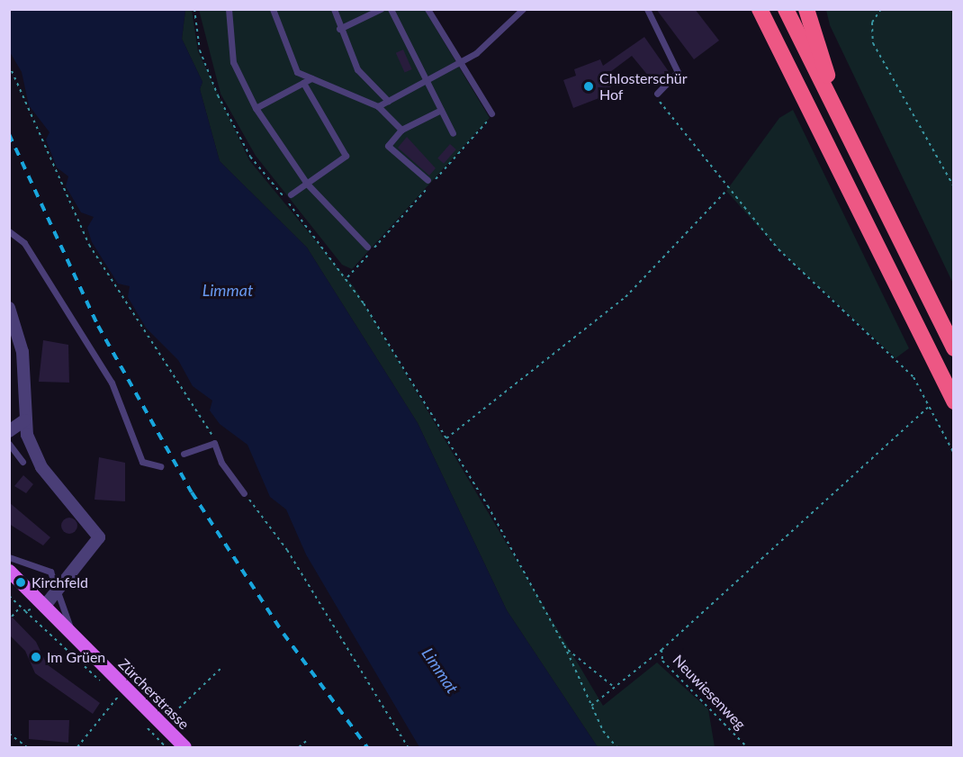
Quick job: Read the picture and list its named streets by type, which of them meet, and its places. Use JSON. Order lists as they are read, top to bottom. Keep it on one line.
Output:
{"streets":{"main road":["Zürcherstrasse"],"path":["Neuwiesenweg"]},"water":["Limmat"],"places":["Chlosterschür Hof","Kirchfeld","Im Grüen"]}
